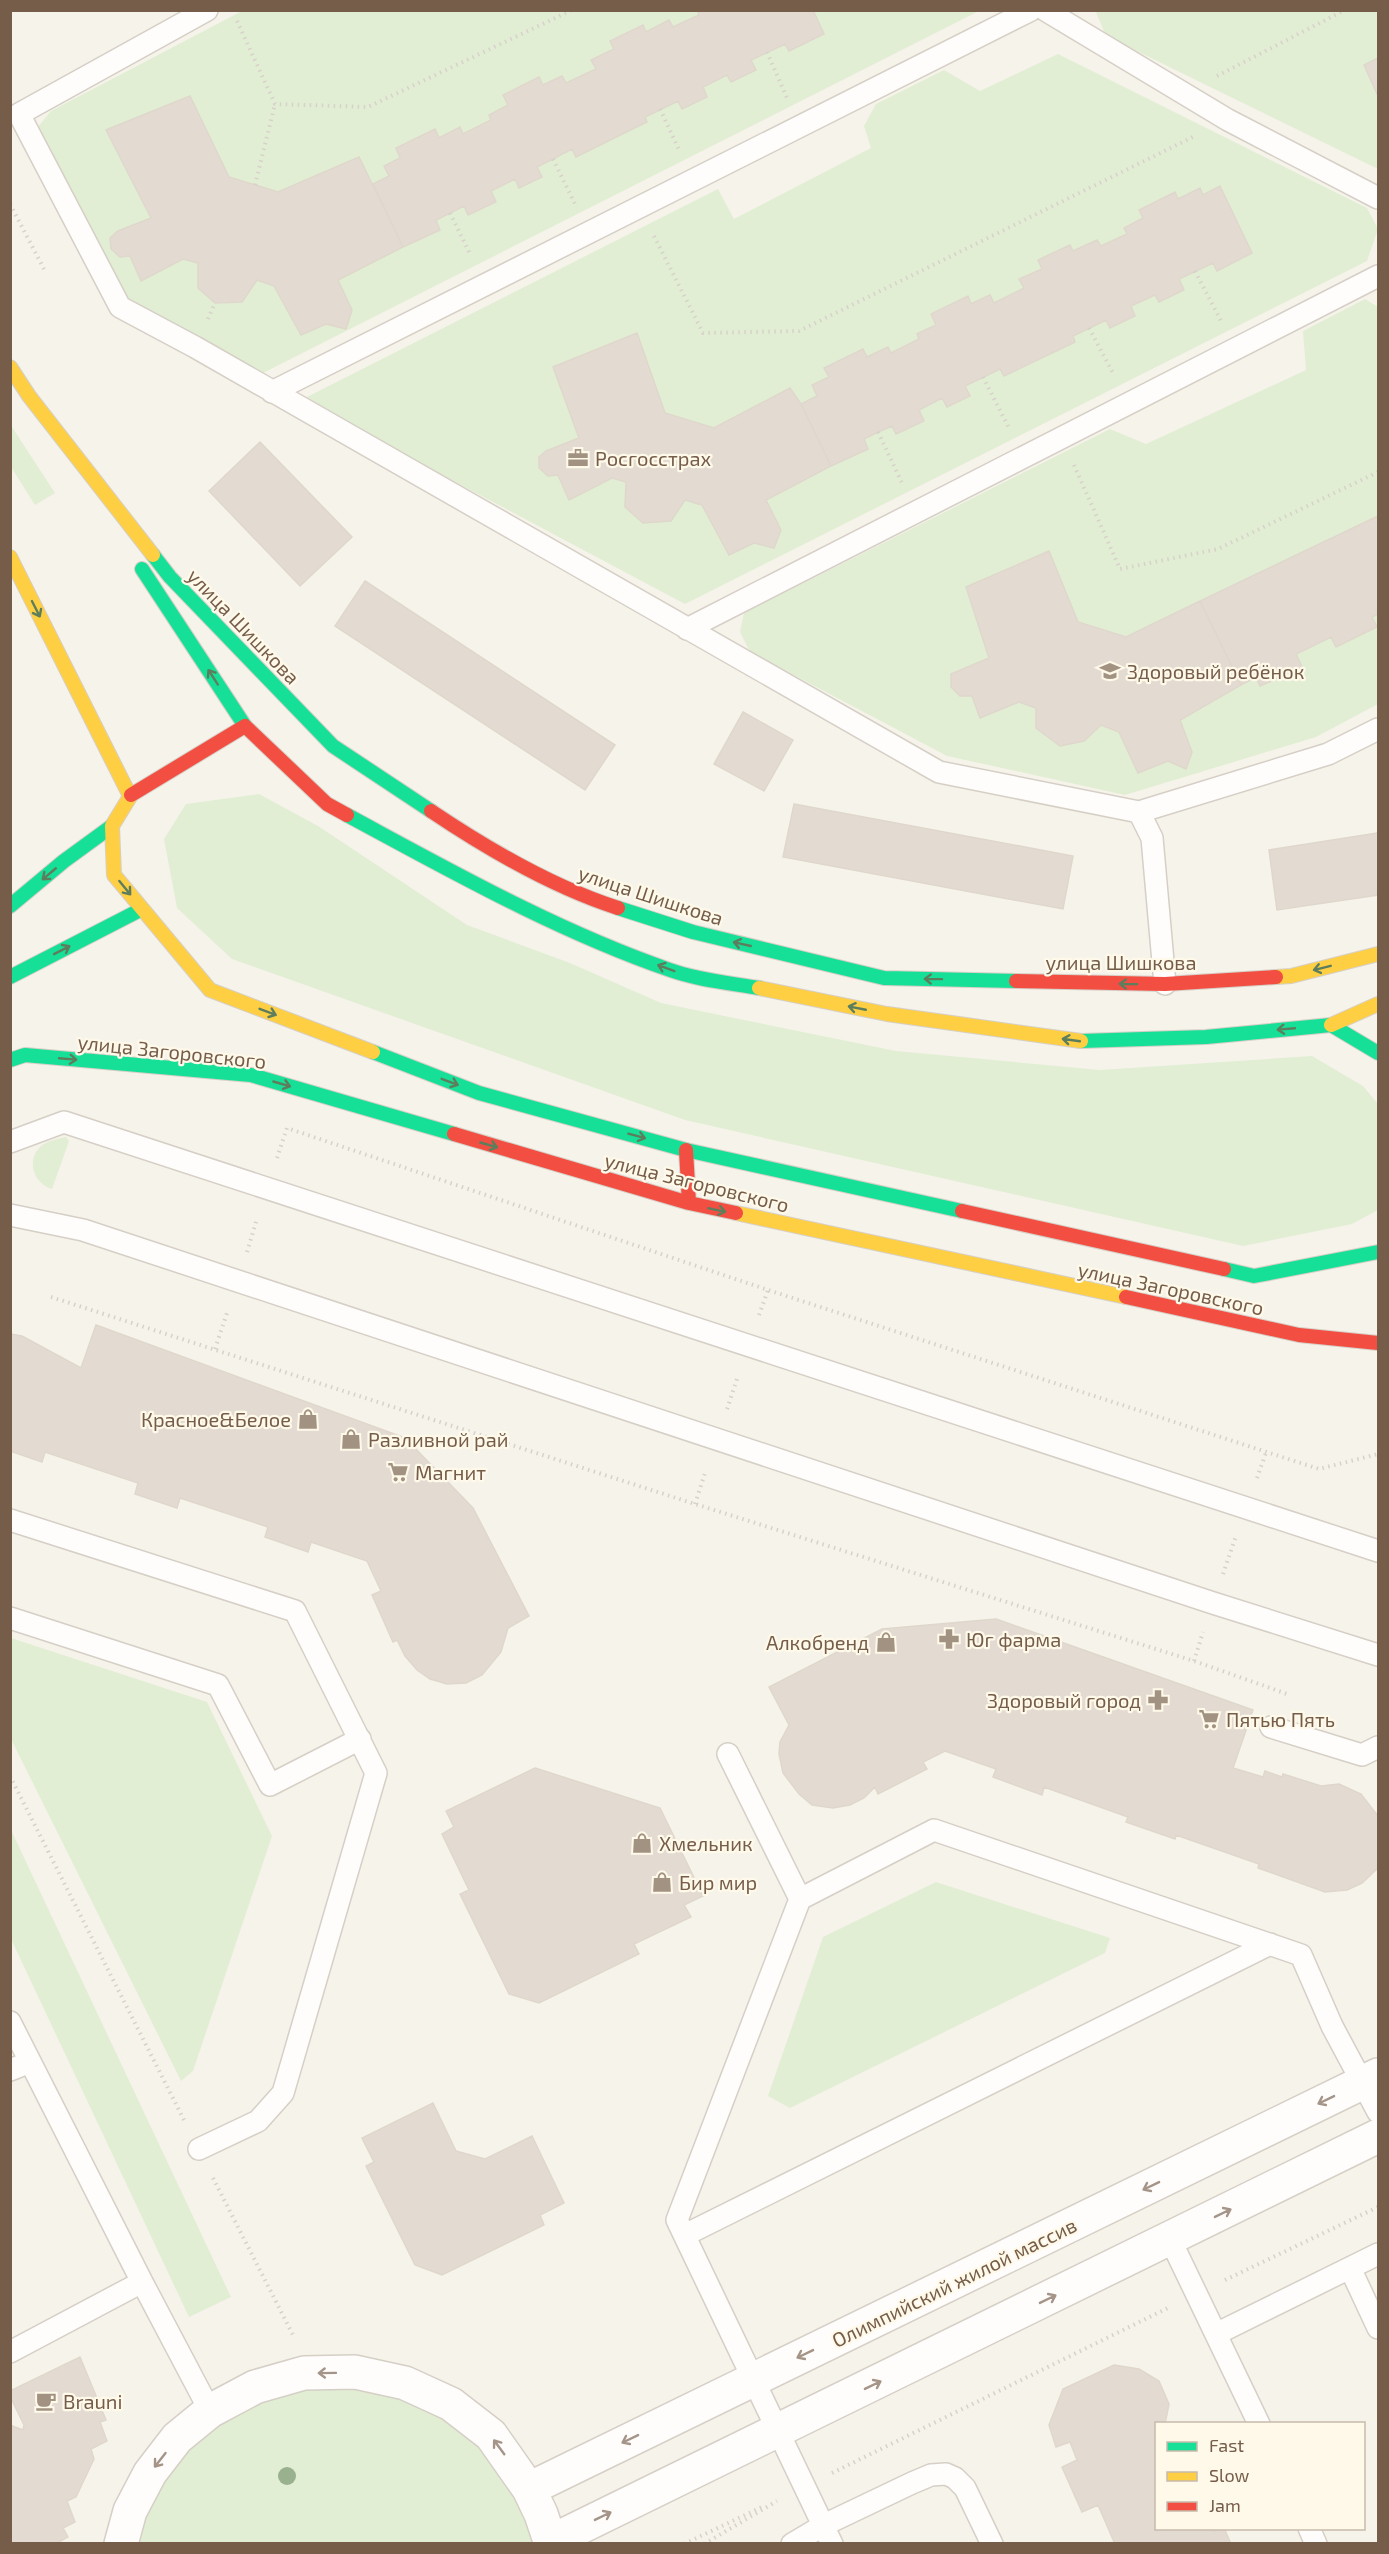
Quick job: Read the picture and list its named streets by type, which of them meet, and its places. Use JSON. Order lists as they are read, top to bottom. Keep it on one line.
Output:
{"streets":{"main road":["улица Шишкова","улица Загоровского"],"street":["Олимпийский жилой массив"]},"places":{"office":["Росгосстрах"],"school or university":["Здоровый ребёнок"],"shop":["Красное&Белое","Разливной рай","Алкобренд","Хмельник","Бир мир"],"supermarket":["Магнит","Пятью Пять"],"pharmacy":["Юг фарма","Здоровый город"],"cafe":["Brauni"]},"legend":["Fast","Slow","Jam"]}
